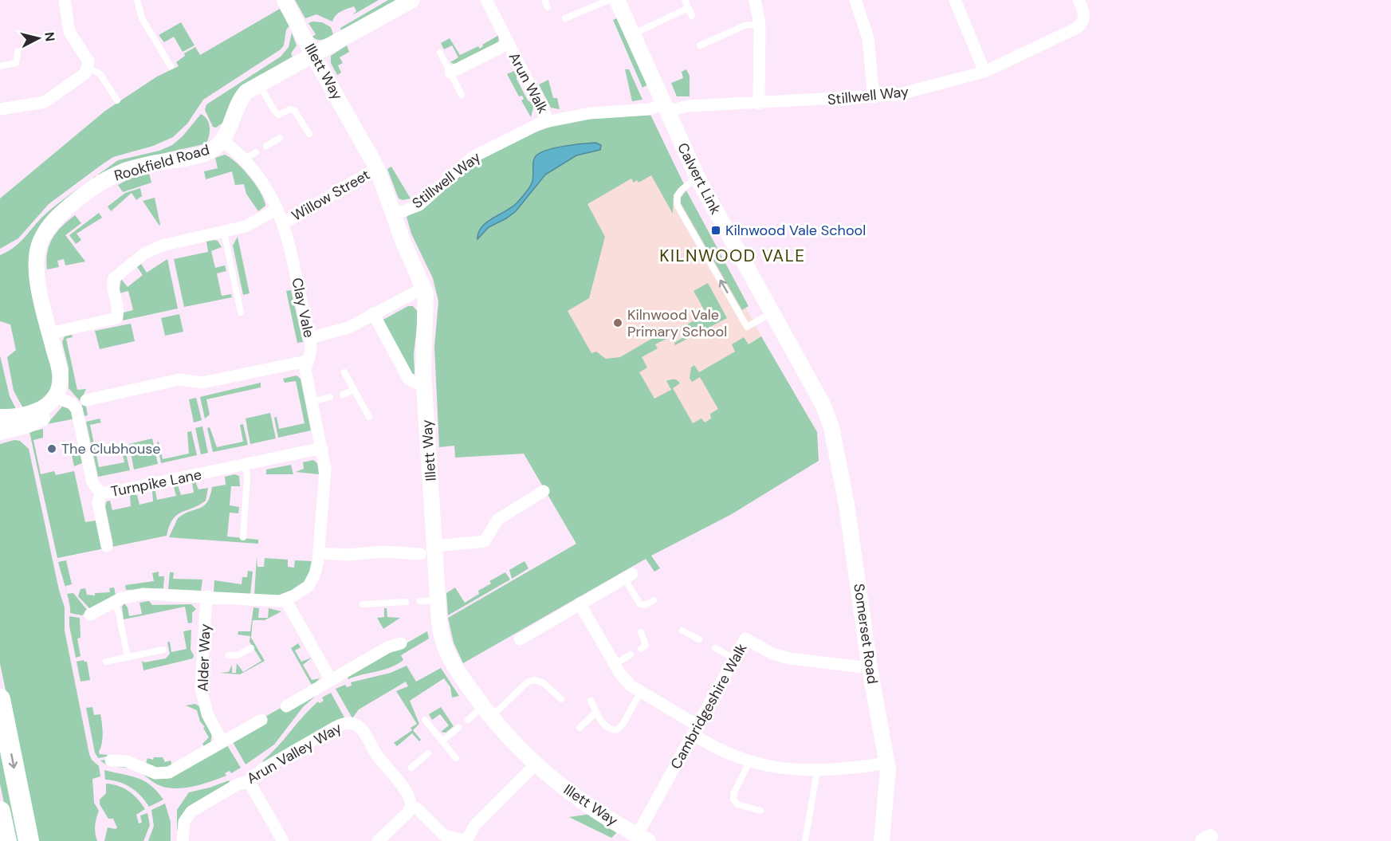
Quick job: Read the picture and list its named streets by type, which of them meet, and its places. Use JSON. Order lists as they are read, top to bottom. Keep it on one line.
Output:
{"streets":{"street":["Illett Way","Arun Walk","Stillwell Way","Rookfield Road","Calvert Link","Willow Street","Clay Vale","Turnpike Lane","Somerset Road","Alder Way","Cambridgeshire Walk","Arun Valley Way"]},"crossings":[["Illett Way","Stillwell Way"],["Illett Way","Rookfield Road"],["Illett Way","Willow Street"],["Illett Way","Cambridgeshire Walk"],["Arun Walk","Stillwell Way"],["Stillwell Way","Calvert Link"],["Rookfield Road","Clay Vale"],["Rookfield Road","Turnpike Lane"],["Calvert Link","Somerset Road"],["Willow Street","Clay Vale"],["Clay Vale","Turnpike Lane"],["Clay Vale","Alder Way"],["Somerset Road","Cambridgeshire Walk"]],"districts":["KILNWOOD VALE"],"places":{"transit":["Kilnwood Vale School"],"other":["Kilnwood Vale Primary School","The Clubhouse"]},"north":"right"}
